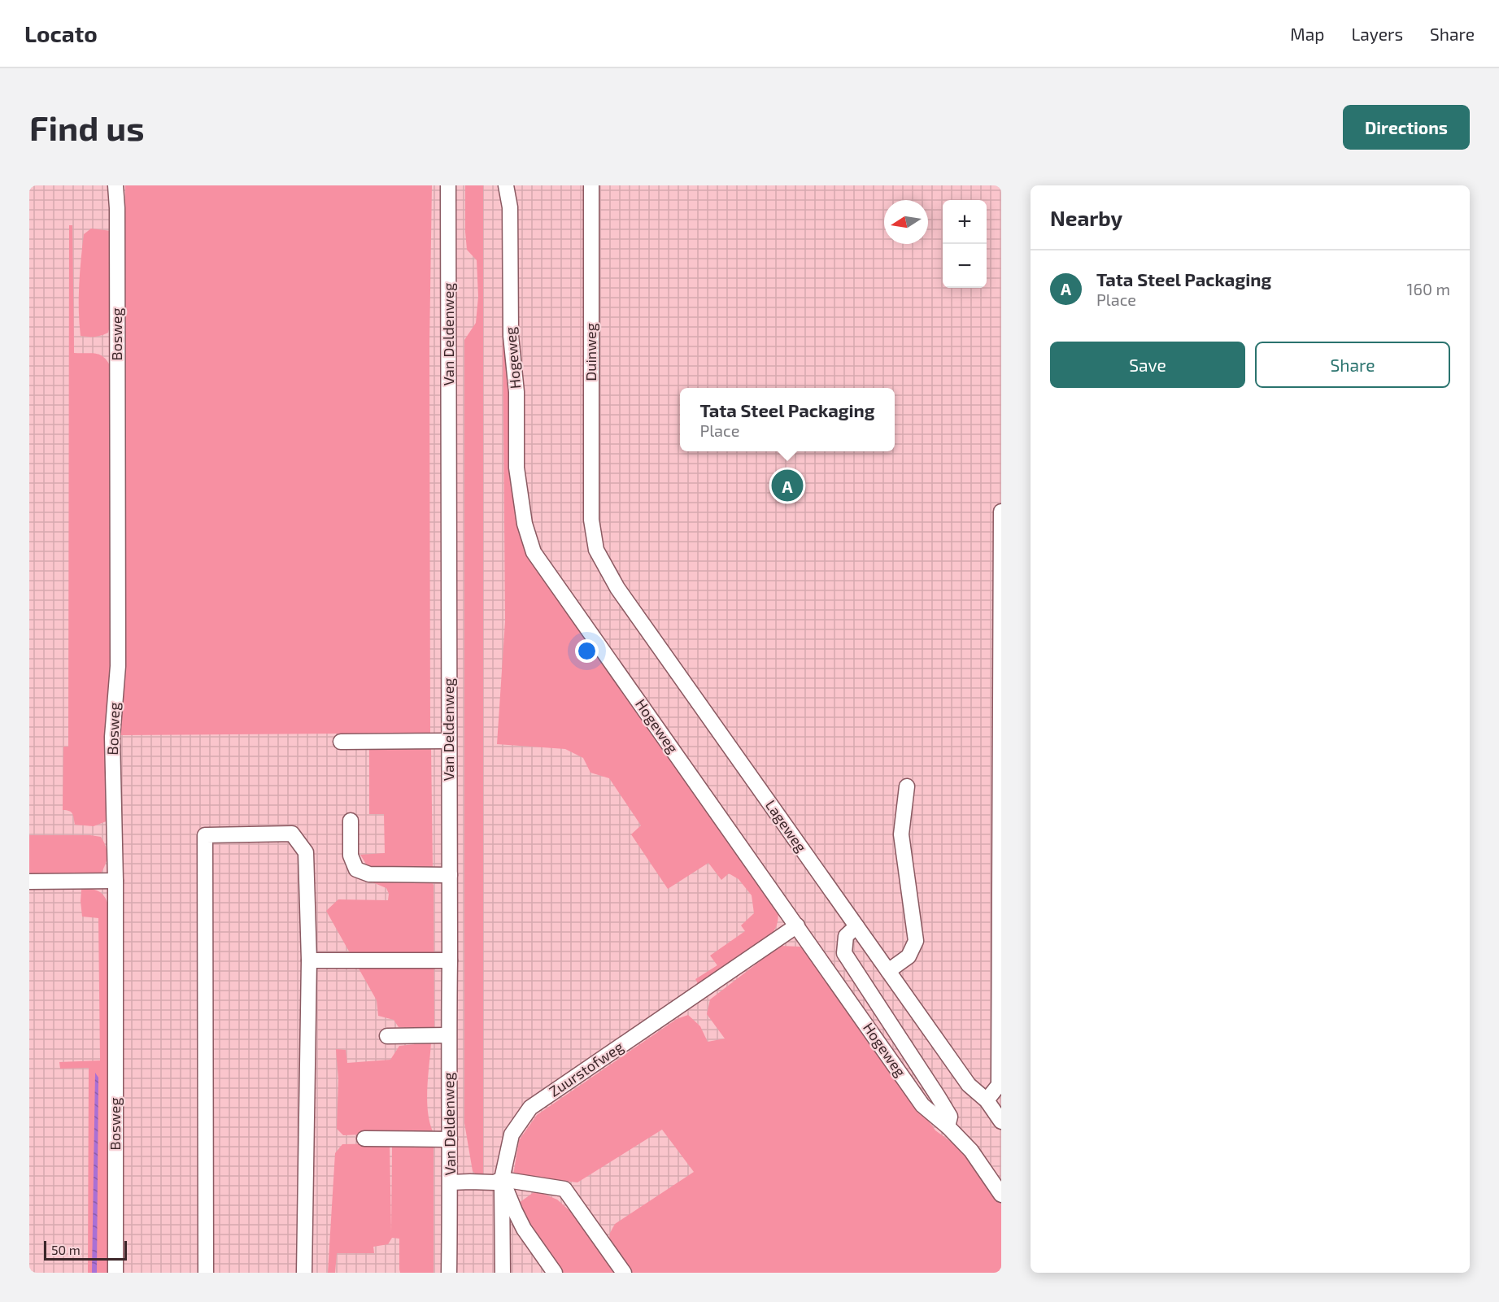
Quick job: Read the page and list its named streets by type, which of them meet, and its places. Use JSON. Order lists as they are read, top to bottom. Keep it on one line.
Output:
{"streets":{"lane":["Bosweg","Van Deldenweg","Duinweg","Hogeweg","Lageweg","Zuurstofweg"]},"crossings":[["Duinweg","Lageweg"],["Hogeweg","Zuurstofweg"]],"scale_bar":"50 m","north":"left","page":{"header":"Locato","nav":["Map","Layers","Share"],"buttons":["Directions",["Save","Share"]],"title":"Find us","heading":"Nearby","map_buttons":["+","−"],"list":[{"mark":"A","name":"Tata Steel Packaging","note":"Place","value":"160 m"}],"popup":["Tata Steel Packaging","Place"],"pins":"A","scale":"50 m"}}
